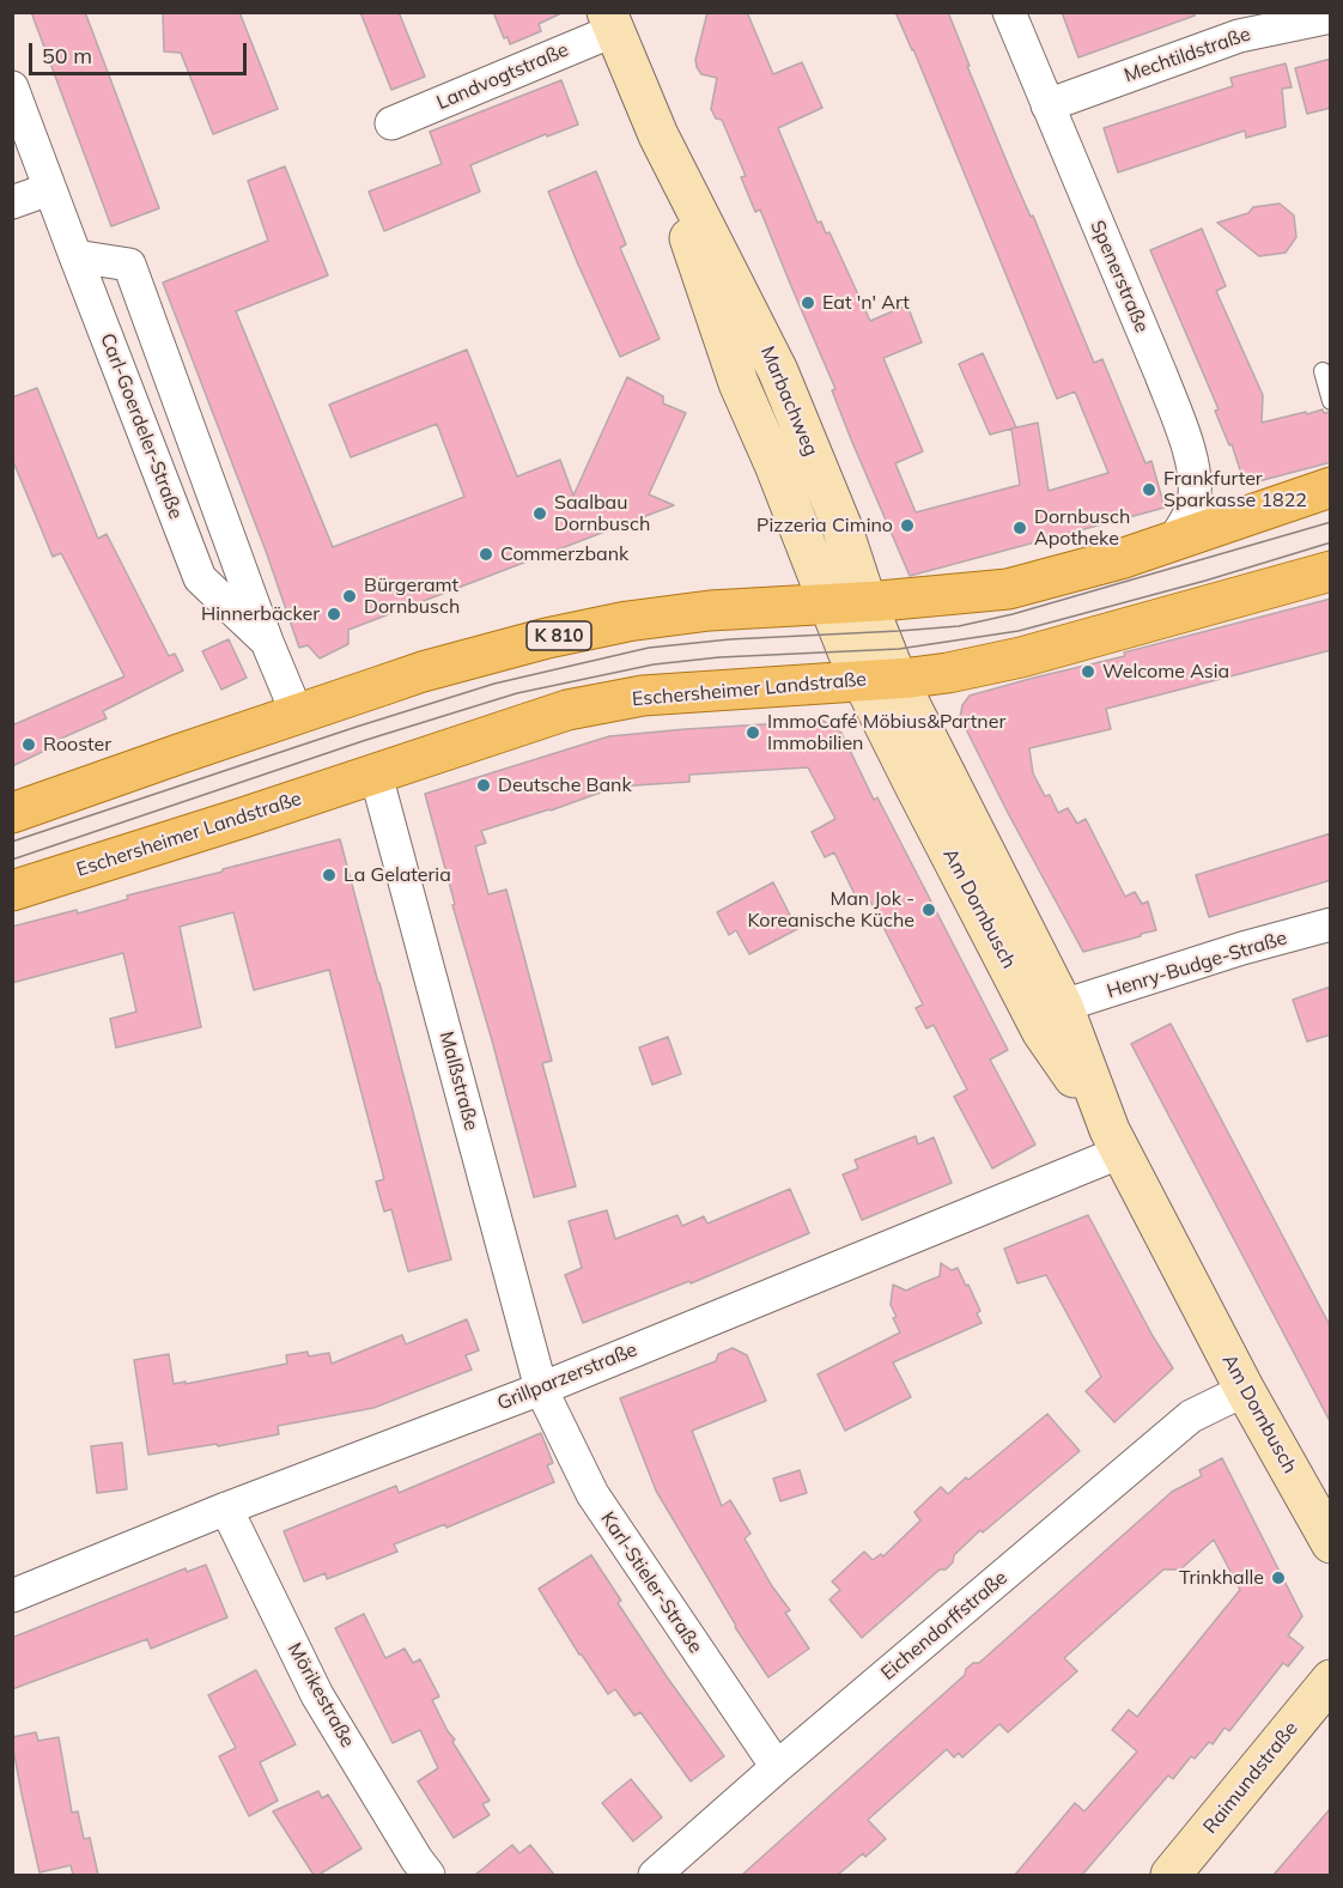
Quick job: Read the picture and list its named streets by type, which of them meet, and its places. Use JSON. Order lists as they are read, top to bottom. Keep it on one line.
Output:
{"streets":{"main road":["Marbachweg","K 810","Eschersheimer Landstraße","Am Dornbusch","Raimundstraße"],"street":["Mechtildstraße","Landvogtstraße","Spenerstraße","Carl-Goerdeler-Straße","Henry-Budge-Straße","Malßstraße","Grillparzerstraße","Karl-Stieler-Straße","Eichendorffstraße","Mörikestraße"]},"crossings":[["Mechtildstraße","Spenerstraße"],["Landvogtstraße","Marbachweg"],["Spenerstraße","K 810"],["Marbachweg","K 810"],["Marbachweg","Eschersheimer Landstraße"],["Marbachweg","Am Dornbusch"],["Eschersheimer Landstraße","Am Dornbusch"],["Eschersheimer Landstraße","Malßstraße"],["Am Dornbusch","Henry-Budge-Straße"],["Am Dornbusch","Grillparzerstraße"],["Am Dornbusch","Eichendorffstraße"],["Malßstraße","Grillparzerstraße"],["Malßstraße","Karl-Stieler-Straße"],["Grillparzerstraße","Karl-Stieler-Straße"],["Grillparzerstraße","Mörikestraße"],["Karl-Stieler-Straße","Eichendorffstraße"]],"places":["Eat 'n' Art","Frankfurter Sparkasse 1822","Saalbau Dornbusch","Pizzeria Cimino","Dornbusch Apotheke","Commerzbank","Bürgeramt Dornbusch","Hinnerbäcker","Welcome Asia","ImmoCafé Möbius&Partner Immobilien","Rooster","Deutsche Bank","La Gelateria","Man Jok - Koreanische Küche","Trinkhalle"],"scale_bar":"50 m"}
